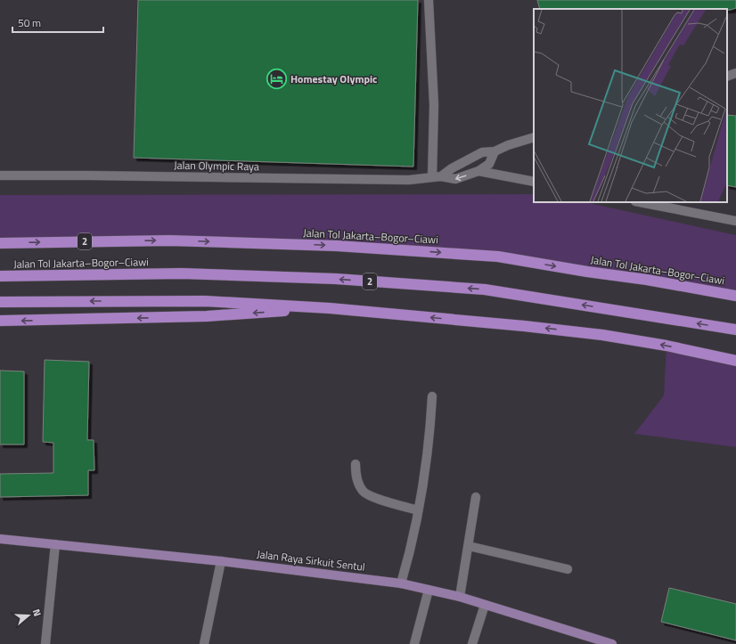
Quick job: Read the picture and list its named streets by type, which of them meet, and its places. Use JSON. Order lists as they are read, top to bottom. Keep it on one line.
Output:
{"streets":{"highway":["Jalan Tol Jakarta–Bogor–Ciawi","2"],"main road":["Jalan Raya Sirkuit Sentul"],"street":["Jalan Olympic Raya"]},"places":{"hotel":["Homestay Olympic"]},"scale_bar":"50 m","north":"right"}
